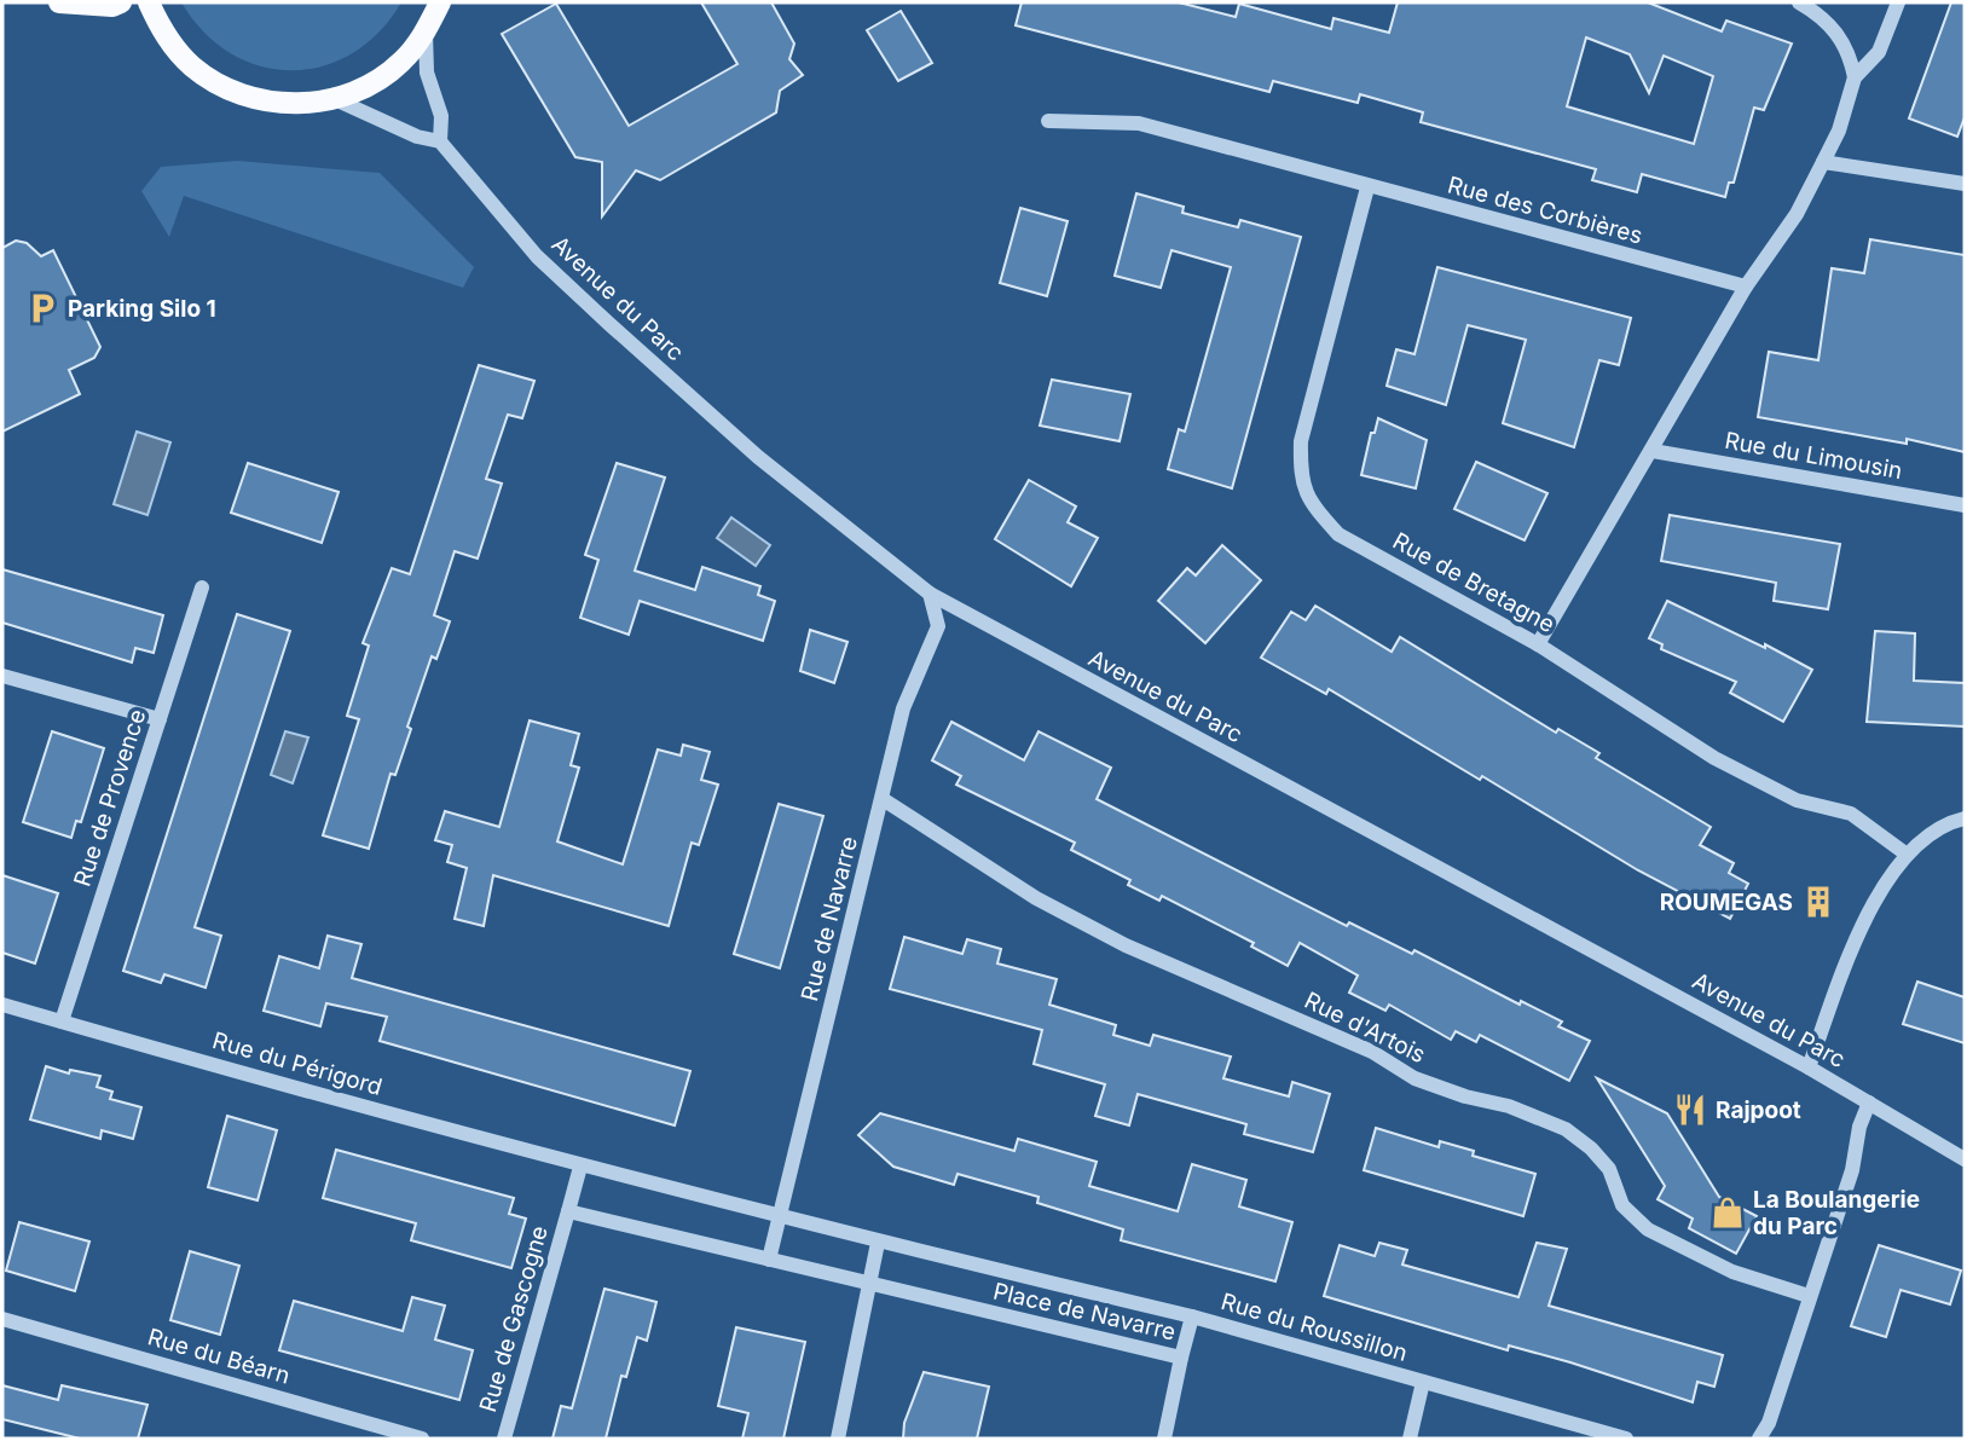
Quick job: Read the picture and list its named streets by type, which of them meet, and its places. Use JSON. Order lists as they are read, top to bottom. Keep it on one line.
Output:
{"streets":{"street":["Rue des Corbières","Avenue du Parc","Rue du Limousin","Rue de Bretagne","Rue de Provence","Rue de Navarre","Rue d'Artois","Rue du Périgord","Place de Navarre","Rue de Gascogne","Rue du Roussillon","Rue du Béarn"]},"crossings":[["Rue des Corbières","Rue de Bretagne"],["Avenue du Parc","Rue de Navarre"],["Rue de Provence","Rue du Périgord"],["Rue de Navarre","Rue d'Artois"],["Rue de Navarre","Place de Navarre"],["Rue du Périgord","Place de Navarre"],["Place de Navarre","Rue de Gascogne"],["Place de Navarre","Rue du Roussillon"]],"places":{"parking":["Parking Silo 1"],"building":["ROUMEGAS"],"restaurant":["Rajpoot"],"shop":["La Boulangerie du Parc"]}}
